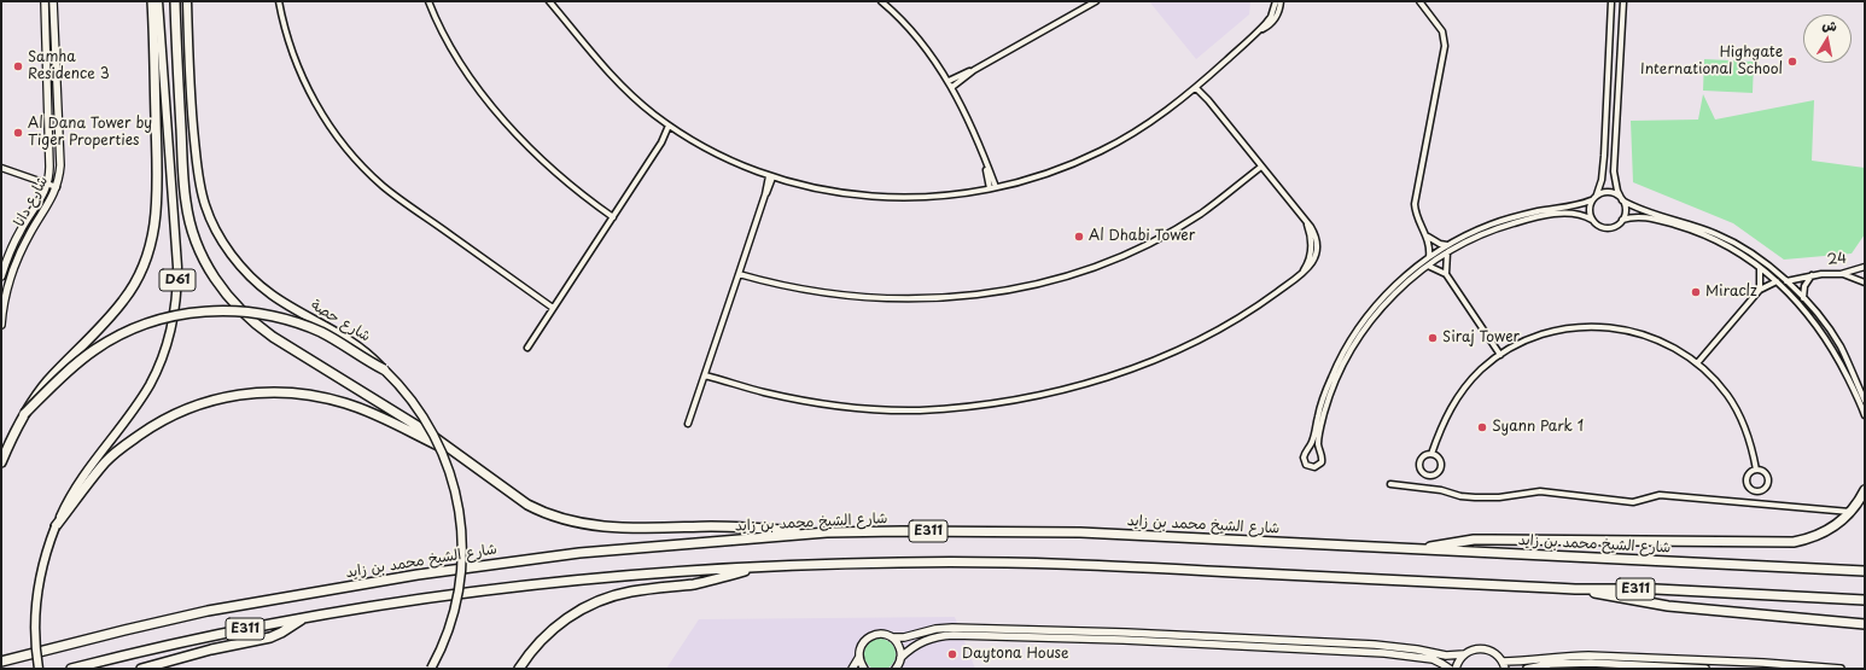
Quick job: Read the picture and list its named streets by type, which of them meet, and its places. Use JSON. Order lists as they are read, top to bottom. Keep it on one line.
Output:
{"streets":{"highway":["شارع الشيخ محمد بن زايد","E311"],"main road":["D61","شارع حصة"],"street":["شارع دانا","24"]},"places":["Highgate International School","Samha Residence 3","Al Dana Tower by Tiger Properties","Al Dhabi Tower","Miraclz","Siraj Tower","Syann Park 1","Daytona House"],"north":"top"}
